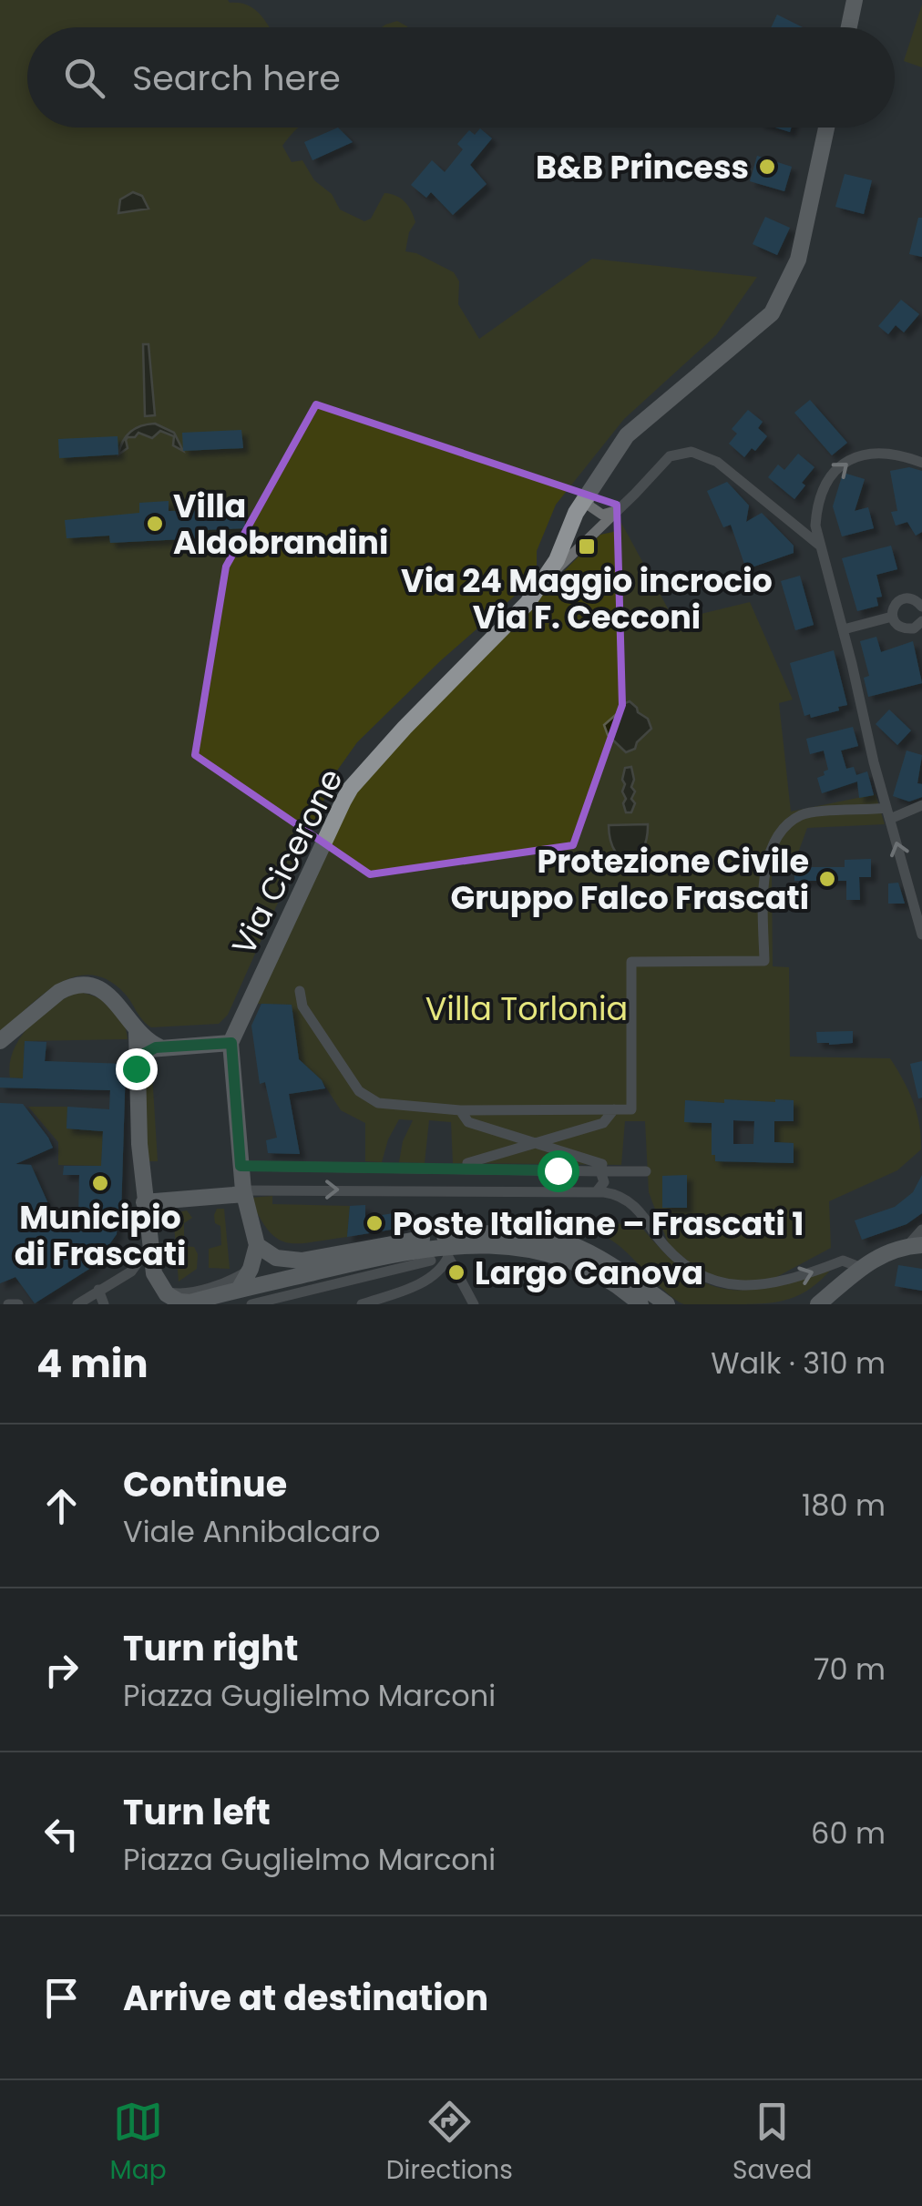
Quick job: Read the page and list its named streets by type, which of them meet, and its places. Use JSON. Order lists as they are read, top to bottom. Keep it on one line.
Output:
{"streets":{"main road":["Via Cicerone"]},"parks":["Villa Torlonia"],"places":{"other":["B&B Princess","Villa Aldobrandini","Protezione Civile Gruppo Falco Frascati","Municipio di Frascati","Poste Italiane – Frascati 1","Largo Canova"],"transit":["Via 24 Maggio incrocio Via F. Cecconi"]},"page":{"search":"Search here","heading":["4 min","Walk · 310 m"],"list":[["Continue","Viale Annibalcaro","180 m"],["Turn right","Piazza Guglielmo Marconi","70 m"],["Turn left","Piazza Guglielmo Marconi","60 m"],"Arrive at destination"],"nav":["Map","Directions","Saved"]}}
